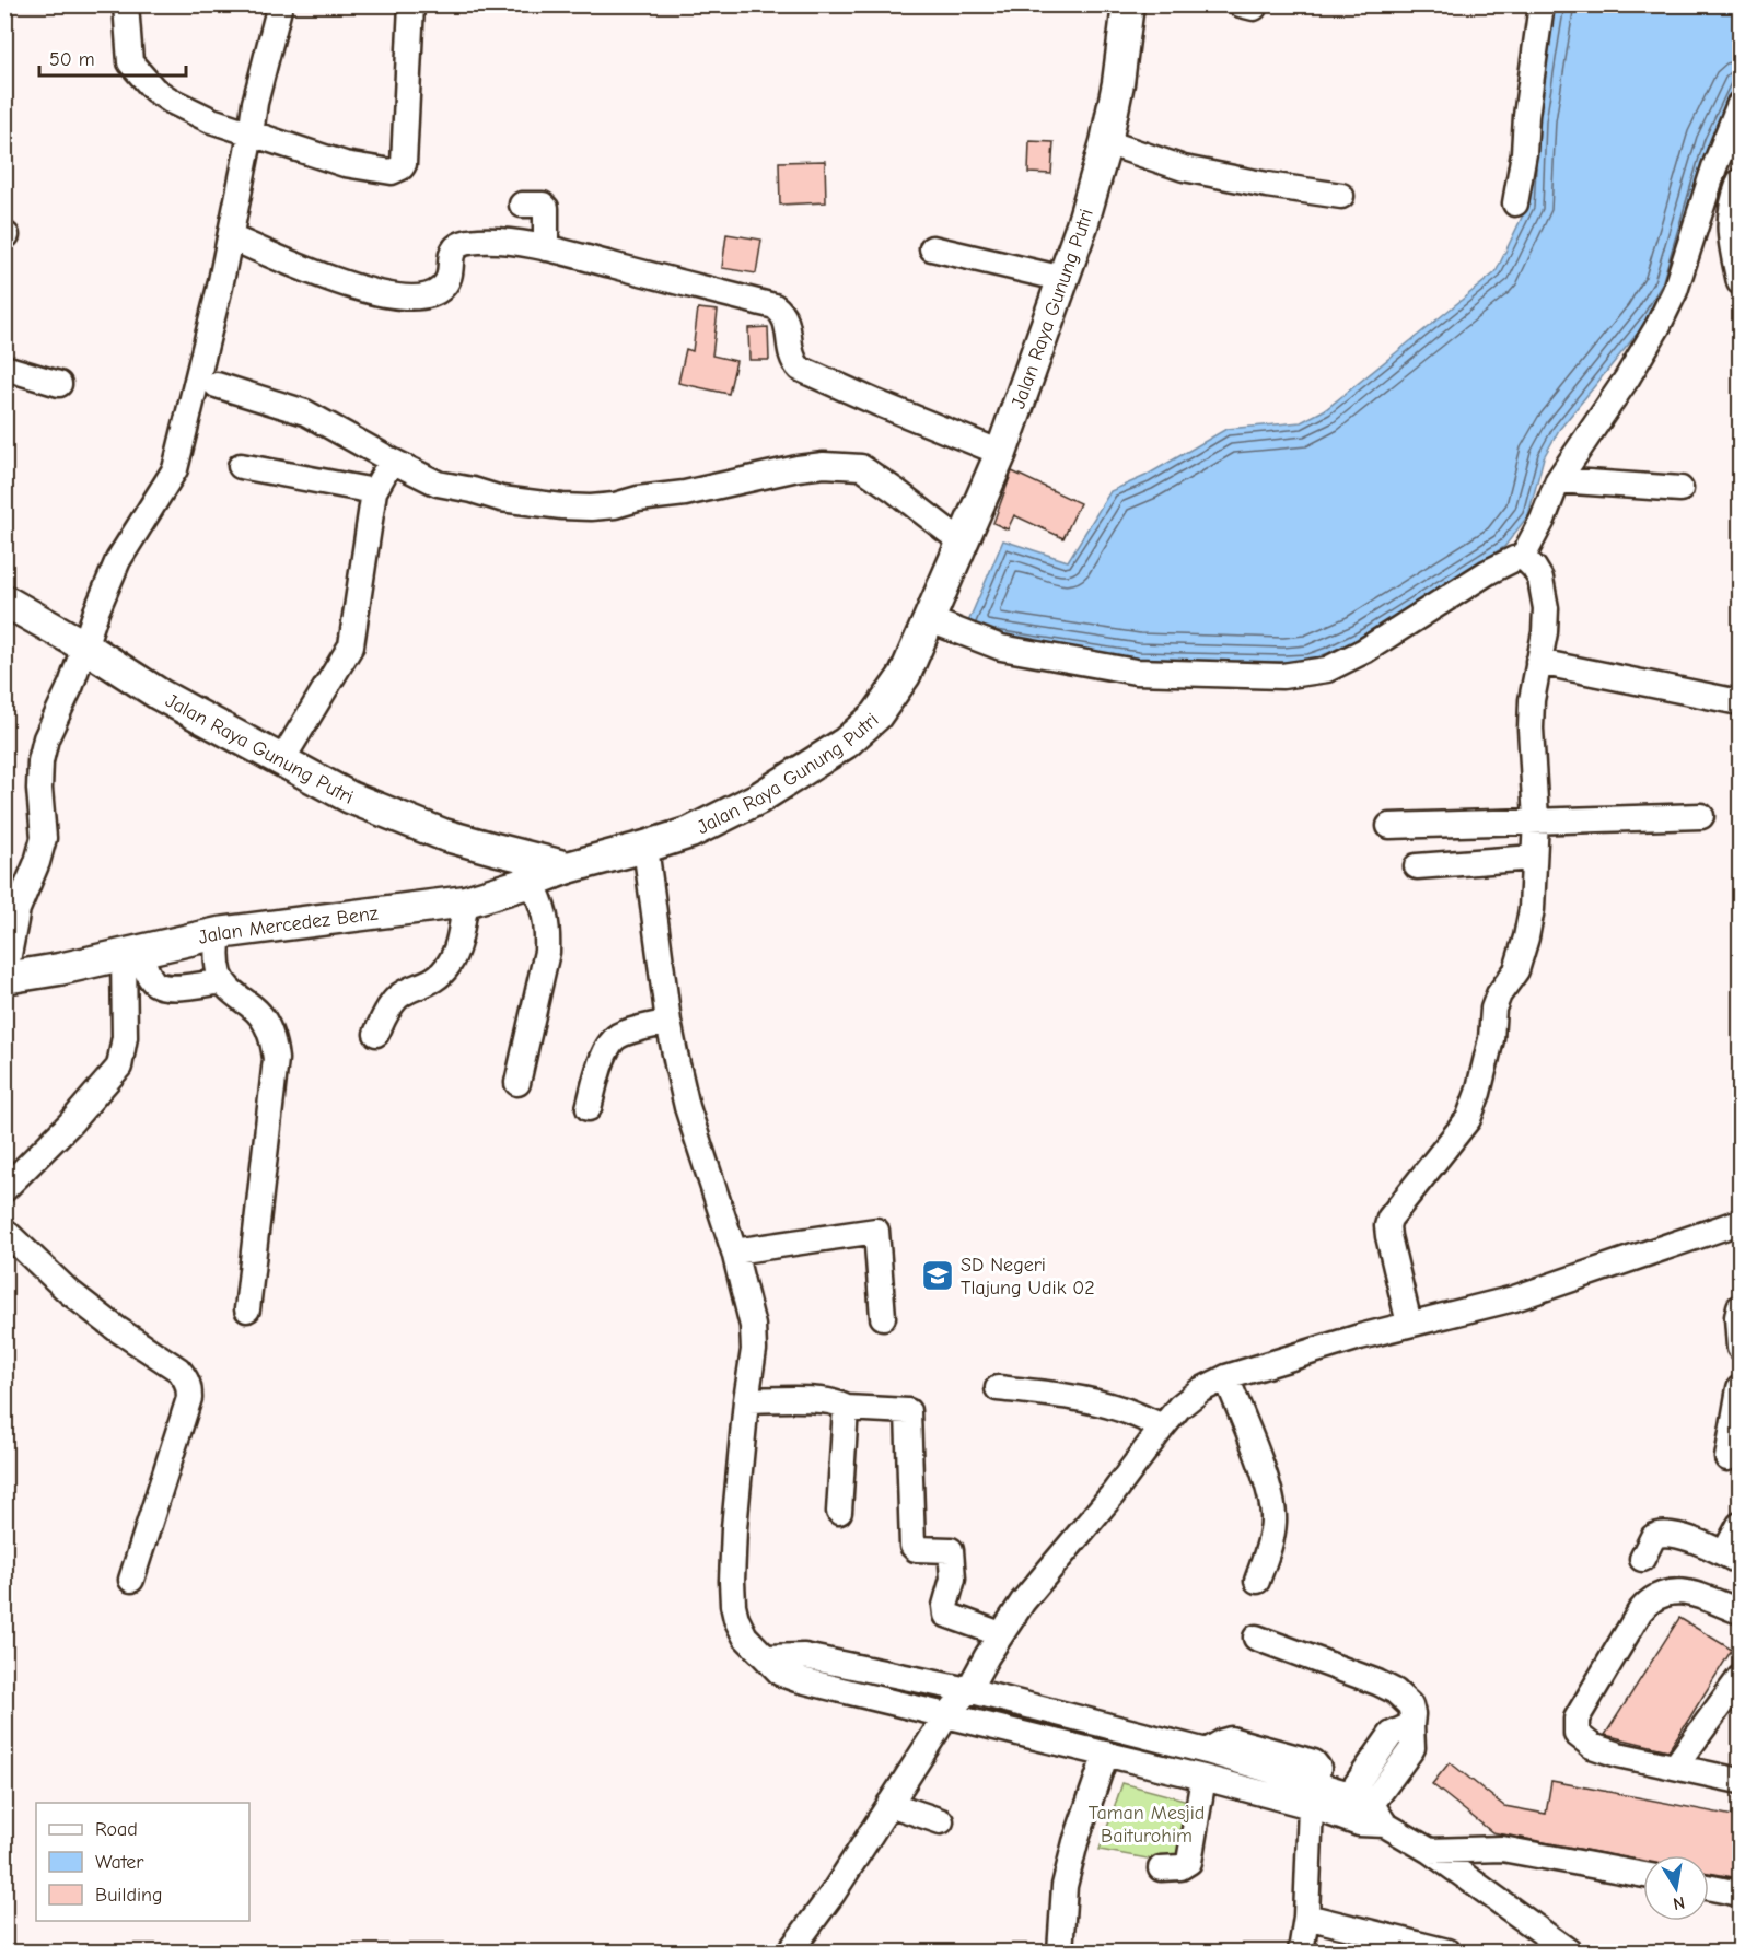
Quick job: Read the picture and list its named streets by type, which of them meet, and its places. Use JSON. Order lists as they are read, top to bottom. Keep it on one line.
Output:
{"streets":{"main road":["Jalan Raya Gunung Putri","Jalan Mercedez Benz"]},"crossings":[["Jalan Raya Gunung Putri","Jalan Mercedez Benz"]],"parks":["Taman Mesjid Baiturohim"],"places":{"school or university":["SD Negeri Tlajung Udik 02"]},"legend":["Road","Water","Building"],"scale_bar":"50 m","north":"bottom"}
